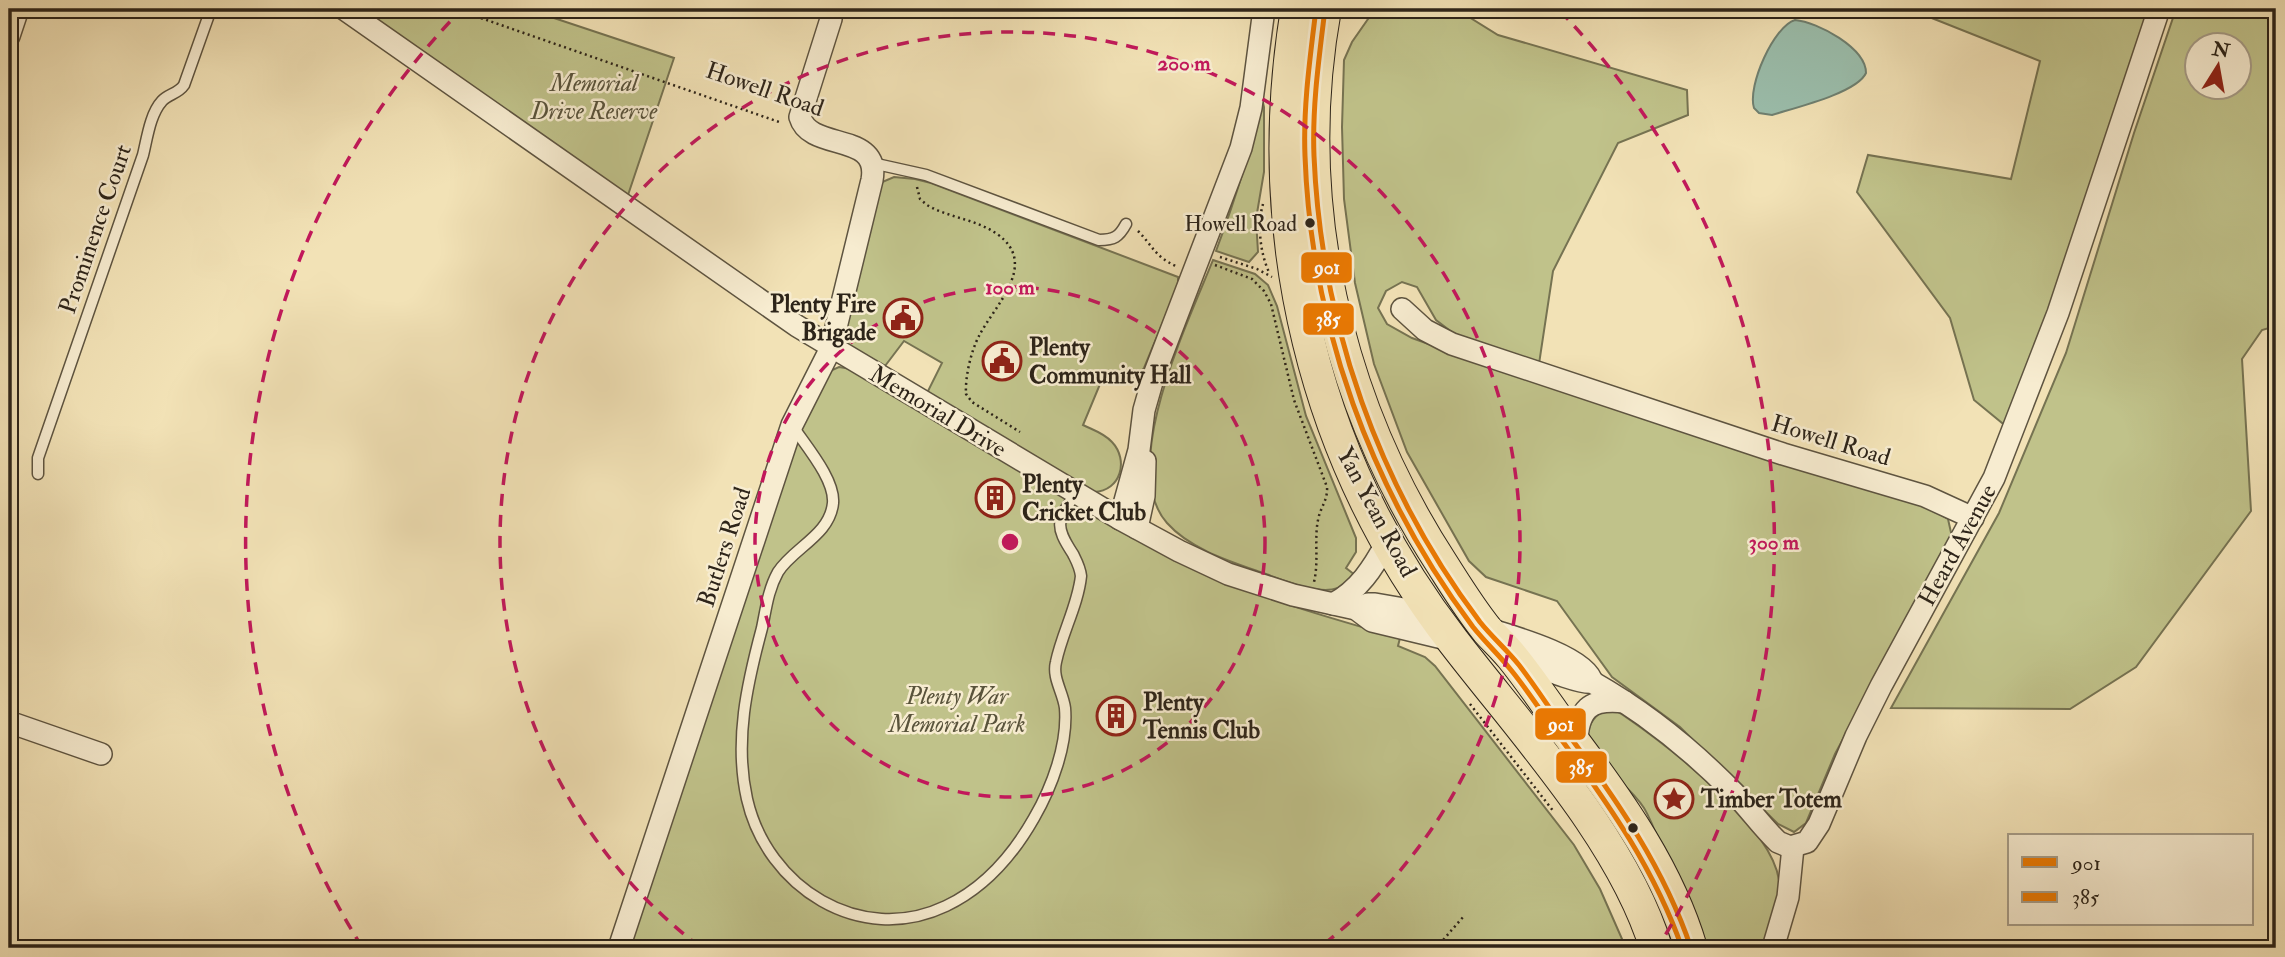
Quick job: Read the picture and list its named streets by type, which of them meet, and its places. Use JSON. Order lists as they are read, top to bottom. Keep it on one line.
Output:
{"streets":{"main road":["Memorial Drive","Yan Yean Road"],"street":["Howell Road","Heard Avenue","Butlers Road"],"lane":["Prominence Court"]},"crossings":[["Howell Road","Heard Avenue"],["Howell Road","Butlers Road"],["Memorial Drive","Yan Yean Road"],["Memorial Drive","Butlers Road"]],"parks":["Memorial Drive Reserve","Plenty War Memorial Park"],"places":{"other":["Howell Road"],"public building":["Plenty Fire Brigade","Plenty Community Hall"],"building":["Plenty Cricket Club","Plenty Tennis Club"],"place":["Timber Totem"]},"lines":["transit line 901","transit line 385"],"legend":["901","385"],"north":"top","rings":["200 m","100 m","300 m"]}
